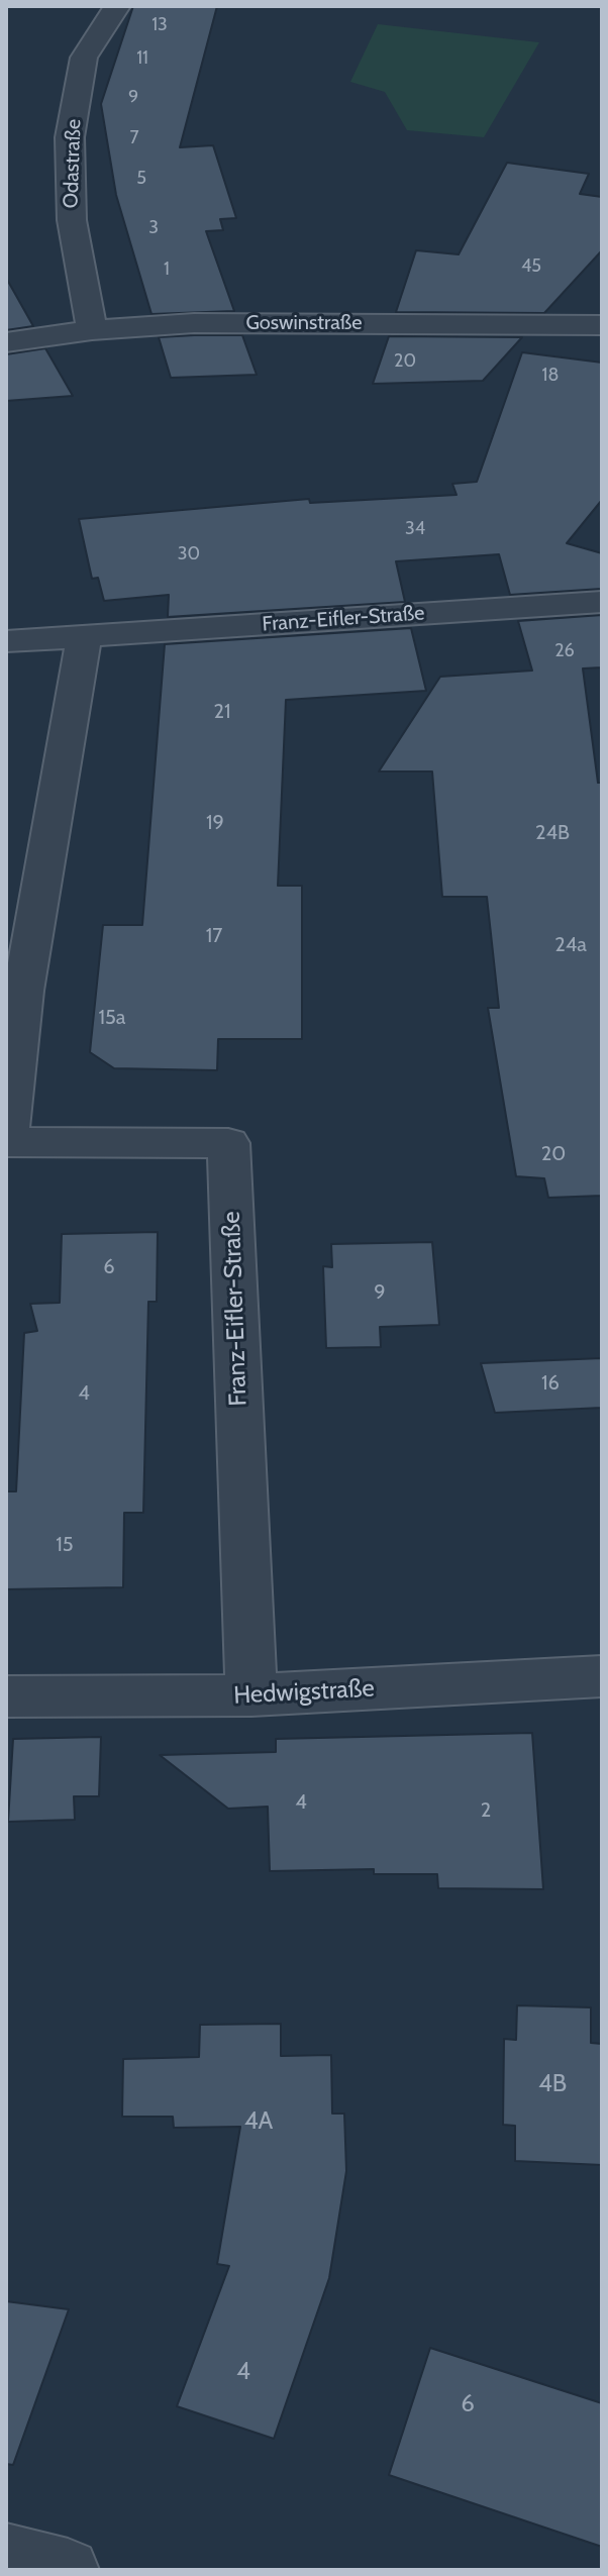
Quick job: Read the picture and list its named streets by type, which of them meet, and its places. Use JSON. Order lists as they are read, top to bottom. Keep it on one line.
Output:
{"streets":{"street":["Odastraße","Goswinstraße","Franz-Eifler-Straße","Hedwigstraße"]},"crossings":[["Odastraße","Goswinstraße"],["Franz-Eifler-Straße","Hedwigstraße"]],"house_numbers":["13","11","9","7","5","3","45","1","20","18","34","30","26","21","19","24B","17","24a","15a","20","6","9","16","4","15","4","2","4B","4A","4","6"]}
